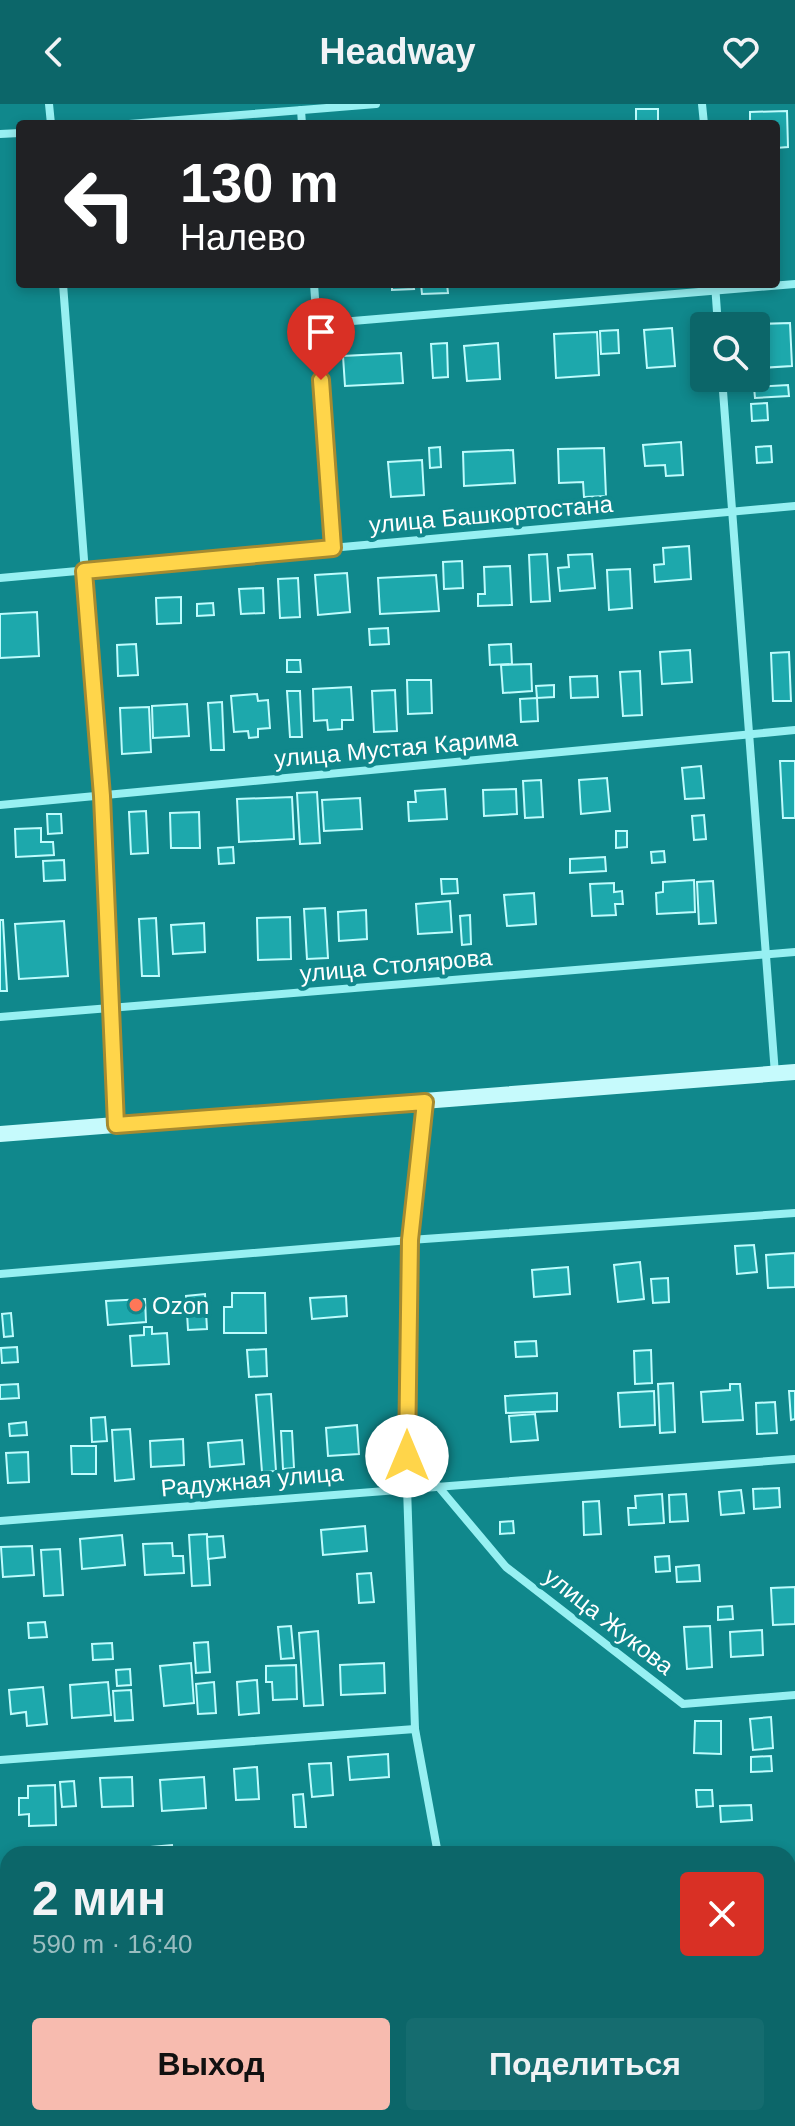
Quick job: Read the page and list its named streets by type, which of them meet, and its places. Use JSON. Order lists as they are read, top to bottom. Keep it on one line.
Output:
{"streets":{"street":["улица Башкортостана","улица Мустая Карима","улица Столярова","Радужная улица","улица Жукова"]},"crossings":[["Радужная улица","улица Жукова"]],"places":["Ozon"],"page":{"header":"Headway","turn":["130 m","Налево"],"heading":["2 мин","590 m · 16:40"],"buttons":["Выход","Поделиться"]}}
